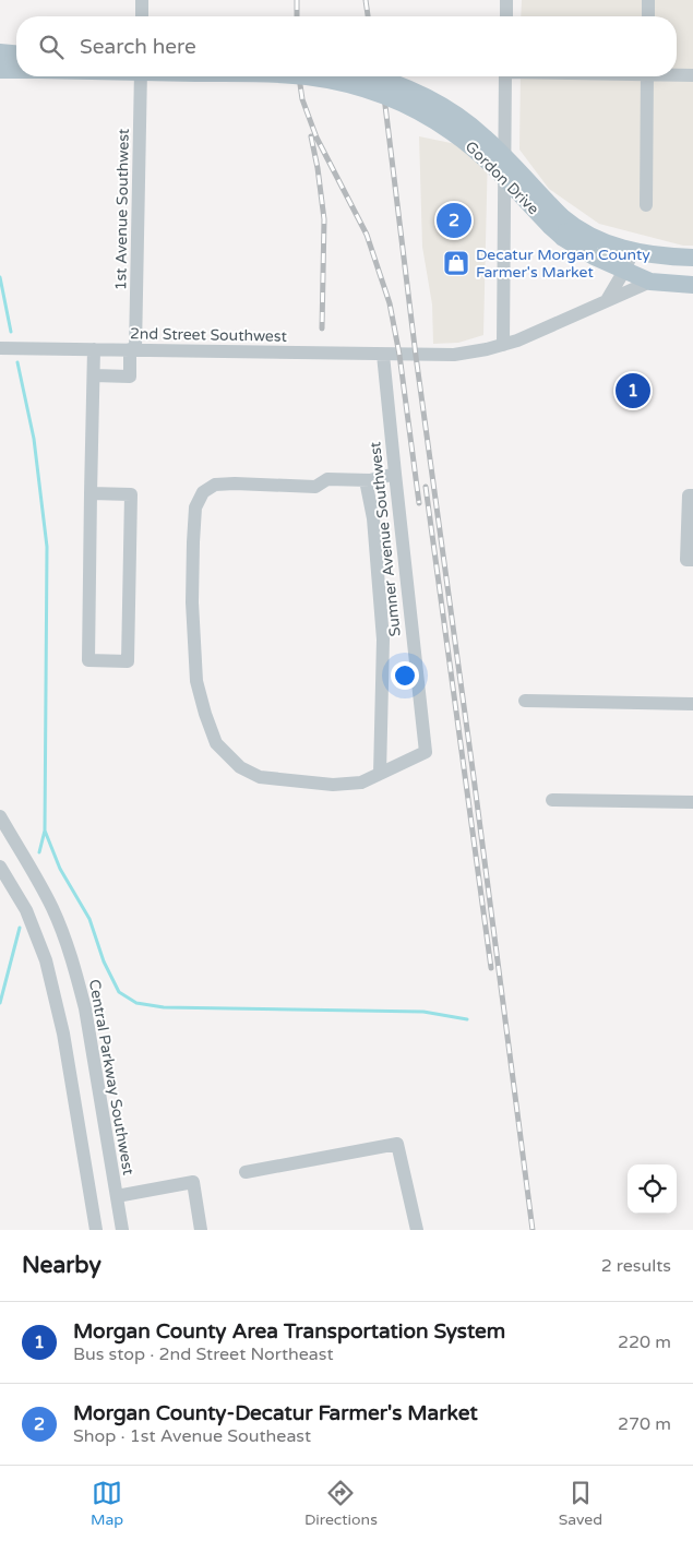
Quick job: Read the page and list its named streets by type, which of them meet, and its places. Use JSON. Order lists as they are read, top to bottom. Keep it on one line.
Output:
{"streets":{"main road":["Gordon Drive"],"street":["1st Avenue Southwest","2nd Street Southwest","Sumner Avenue Southwest","Central Parkway Southwest"]},"crossings":[["1st Avenue Southwest","2nd Street Southwest"],["2nd Street Southwest","Sumner Avenue Southwest"]],"places":{"shop":["Decatur Morgan County Farmer's Market"]},"page":{"search":"Search here","pins":["2","1"],"heading":["Nearby","2 results"],"list":[{"mark":"1","name":"Morgan County Area Transportation System","note":"Bus stop · 2nd Street Northeast","value":"220 m"},{"mark":"2","name":"Morgan County-Decatur Farmer's Market","note":"Shop · 1st Avenue Southeast","value":"270 m"}],"nav":["Map","Directions","Saved"]}}
